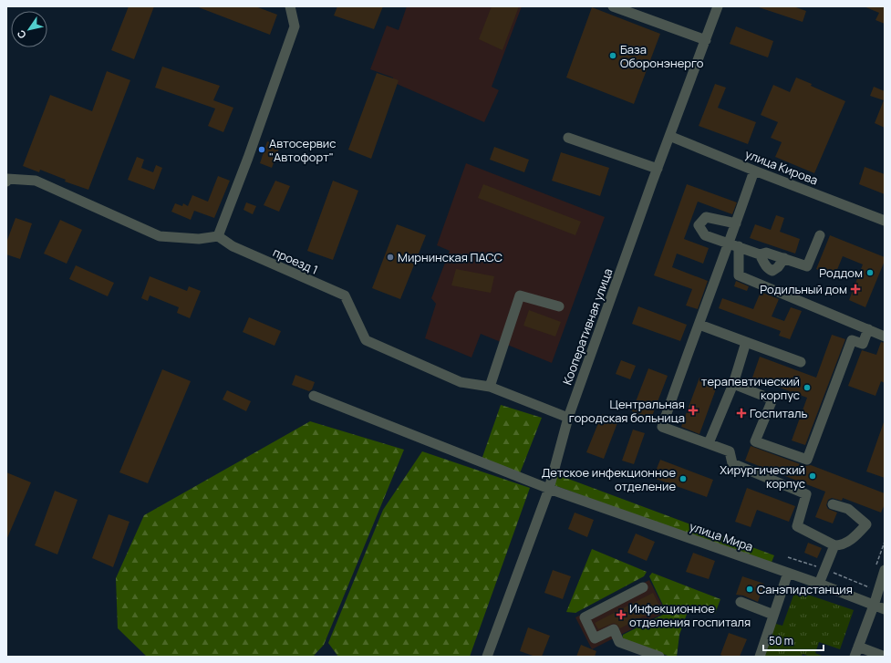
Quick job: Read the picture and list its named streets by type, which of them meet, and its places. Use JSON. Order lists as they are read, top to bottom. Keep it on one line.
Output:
{"streets":{"street":["улица Кирова","проезд 1","Кооперативная улица","улица Мира"]},"crossings":[["улица Кирова","Кооперативная улица"],["проезд 1","Кооперативная улица"],["Кооперативная улица","улица Мира"]],"places":{"other":["База Оборонэнерго","Автосервис \"Автофорт\"","Мирнинская ПАСС","Роддом","терапевтический корпус","Хирургический корпус","Детское инфекционное отделение","Санэпидстанция"],"health":["Родильный дом","Центральная городская больница","Госпиталь","Инфекционное отделения госпиталя"]},"scale_bar":"50 m","north":"bottom left"}
